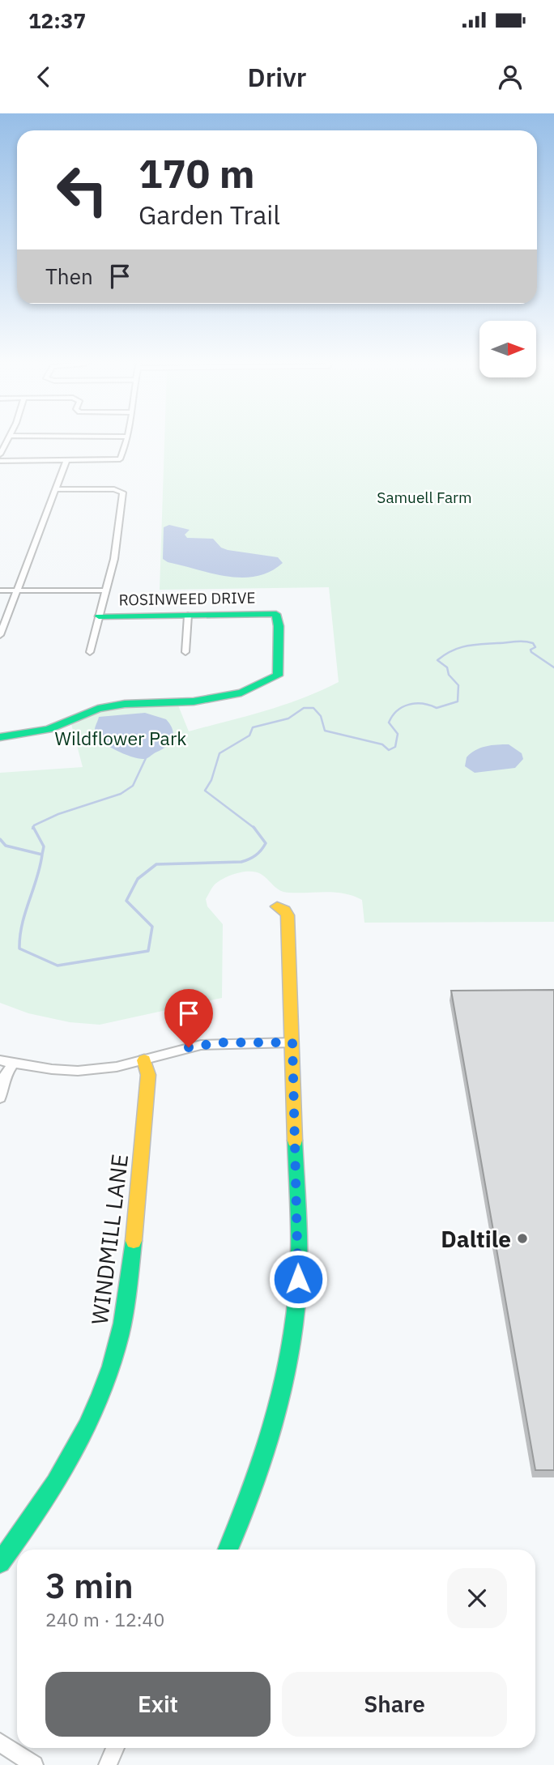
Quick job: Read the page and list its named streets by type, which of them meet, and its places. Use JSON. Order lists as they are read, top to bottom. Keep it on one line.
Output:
{"streets":{"street":["ROSINWEED DRIVE","WINDMILL LANE"]},"parks":["Samuell Farm","Wildflower Park"],"places":["Daltile"],"north":"right","page":{"status":"12:37","header":"Drivr","turn":["170 m","Garden Trail"],"then":"Then","heading":["3 min","240 m · 12:40"],"buttons":["Exit","Share"]}}
